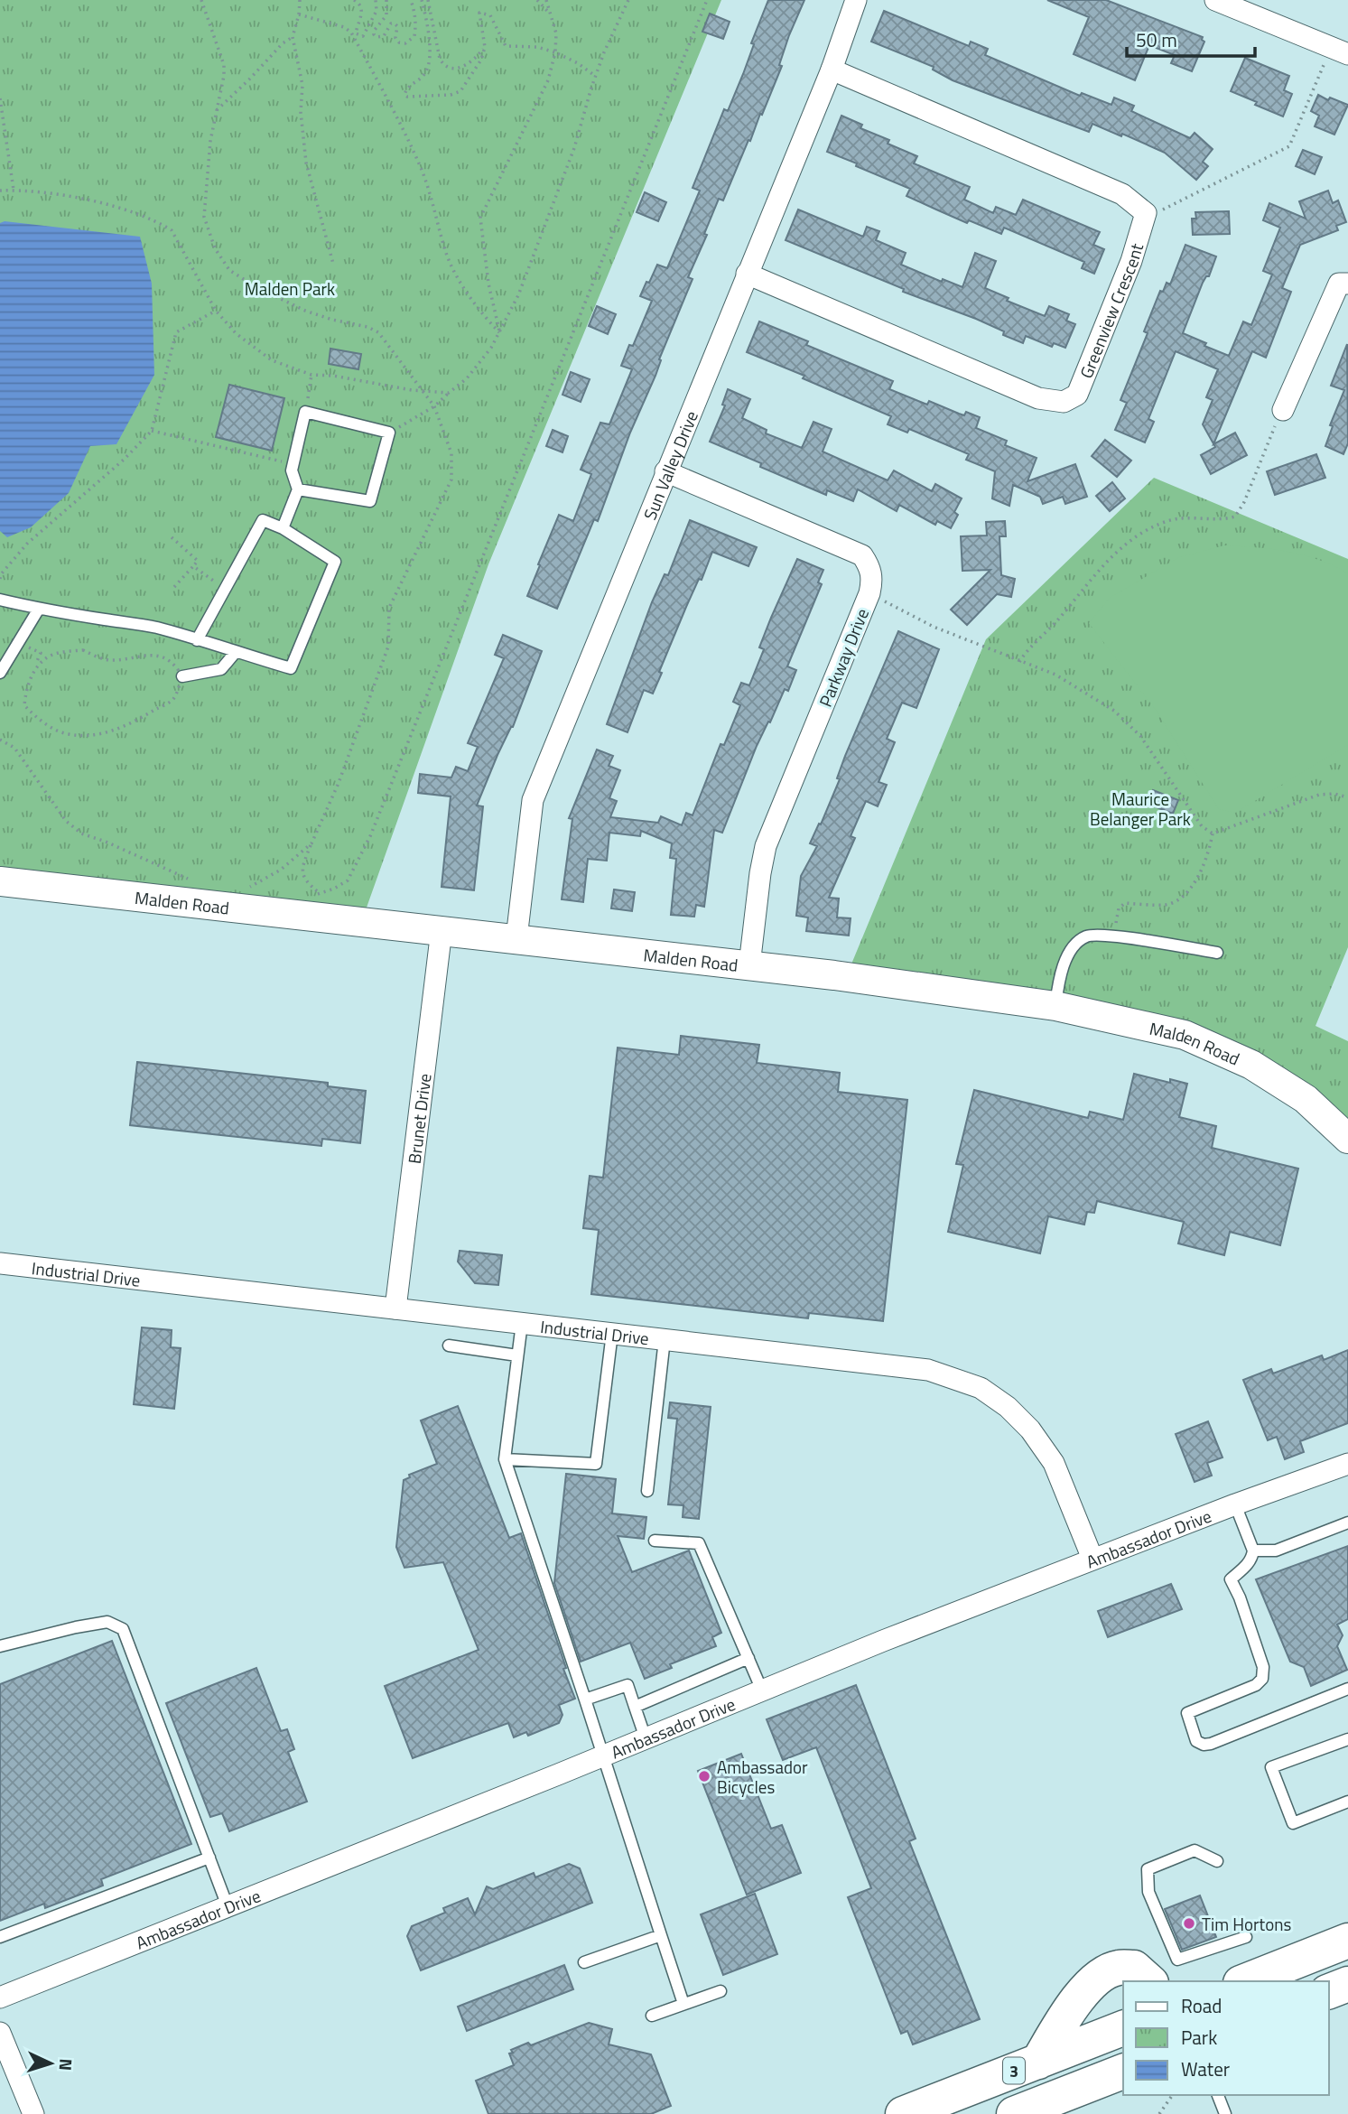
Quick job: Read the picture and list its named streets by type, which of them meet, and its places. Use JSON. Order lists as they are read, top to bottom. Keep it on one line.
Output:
{"streets":{"highway":["3"],"main road":["Malden Road"],"street":["Greenview Crescent","Sun Valley Drive","Parkway Drive","Brunet Drive","Industrial Drive","Ambassador Drive"]},"crossings":[["Greenview Crescent","Sun Valley Drive"],["Sun Valley Drive","Parkway Drive"],["Sun Valley Drive","Malden Road"],["Parkway Drive","Malden Road"],["Malden Road","Brunet Drive"],["Brunet Drive","Industrial Drive"],["Industrial Drive","Ambassador Drive"]],"parks":["Malden Park","Maurice Belanger Park"],"places":["Ambassador Bicycles","Tim Hortons"],"legend":["Road","Park","Water"],"scale_bar":"50 m","north":"right"}
